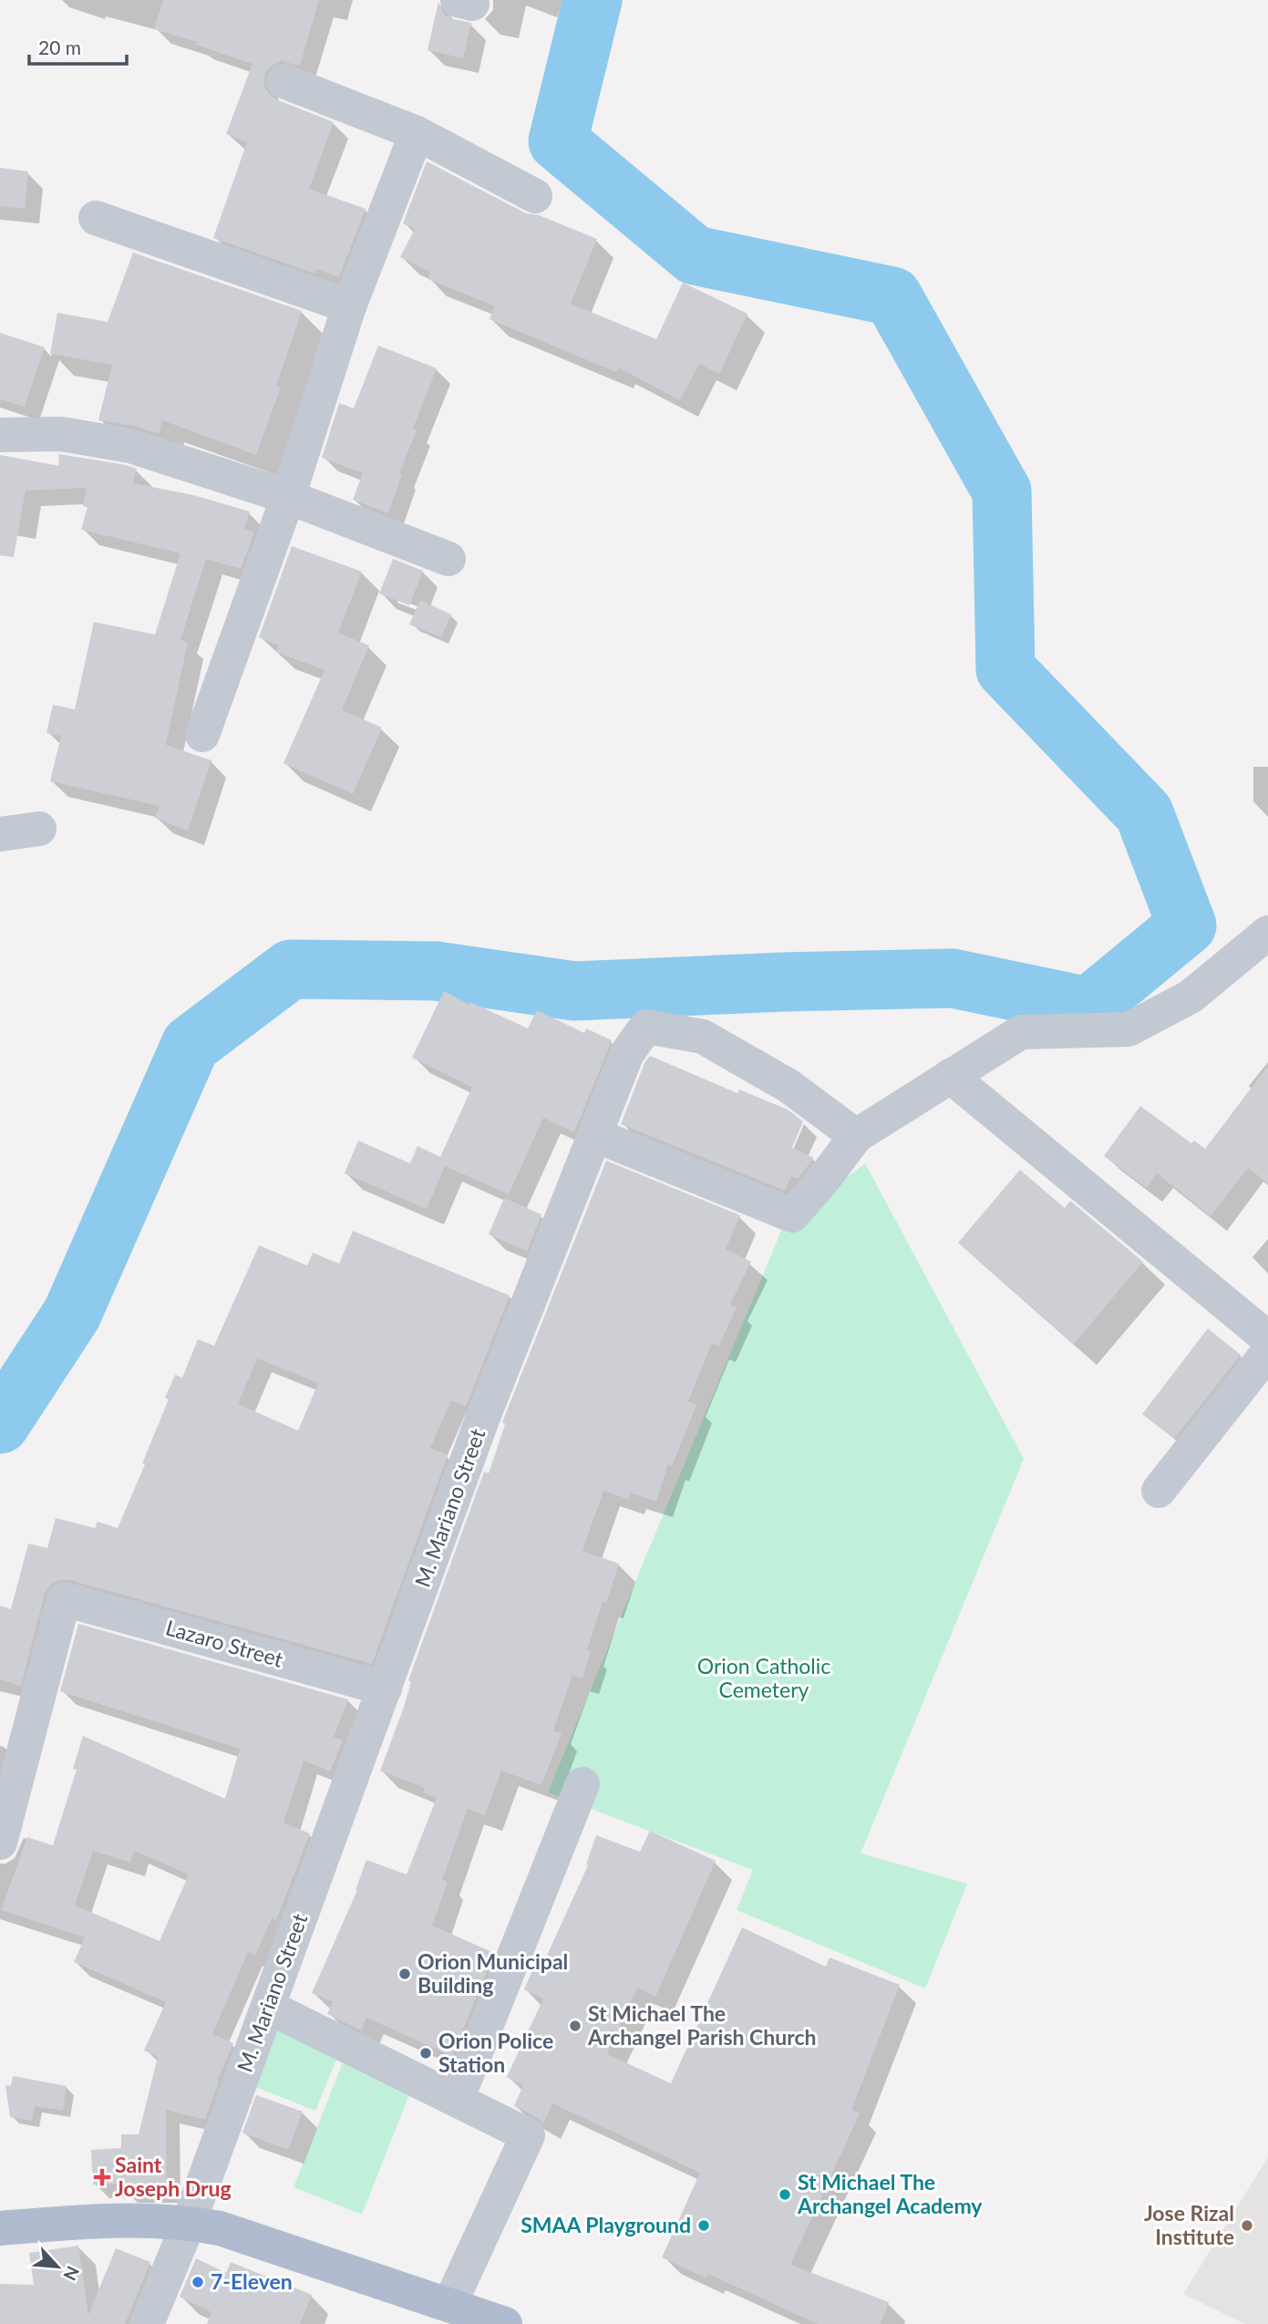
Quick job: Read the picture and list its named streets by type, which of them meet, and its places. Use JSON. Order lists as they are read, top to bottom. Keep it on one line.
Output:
{"streets":{"street":["M. Mariano Street","Lazaro Street"]},"crossings":[["M. Mariano Street","Lazaro Street"]],"parks":["Orion Catholic Cemetery"],"places":{"other":["Orion Municipal Building","St Michael The Archangel Parish Church","Orion Police Station","St Michael The Archangel Academy","SMAA Playground","Jose Rizal Institute","7-Eleven"],"health":["Saint Joseph Drug"]},"scale_bar":"20 m","north":"bottom right"}
